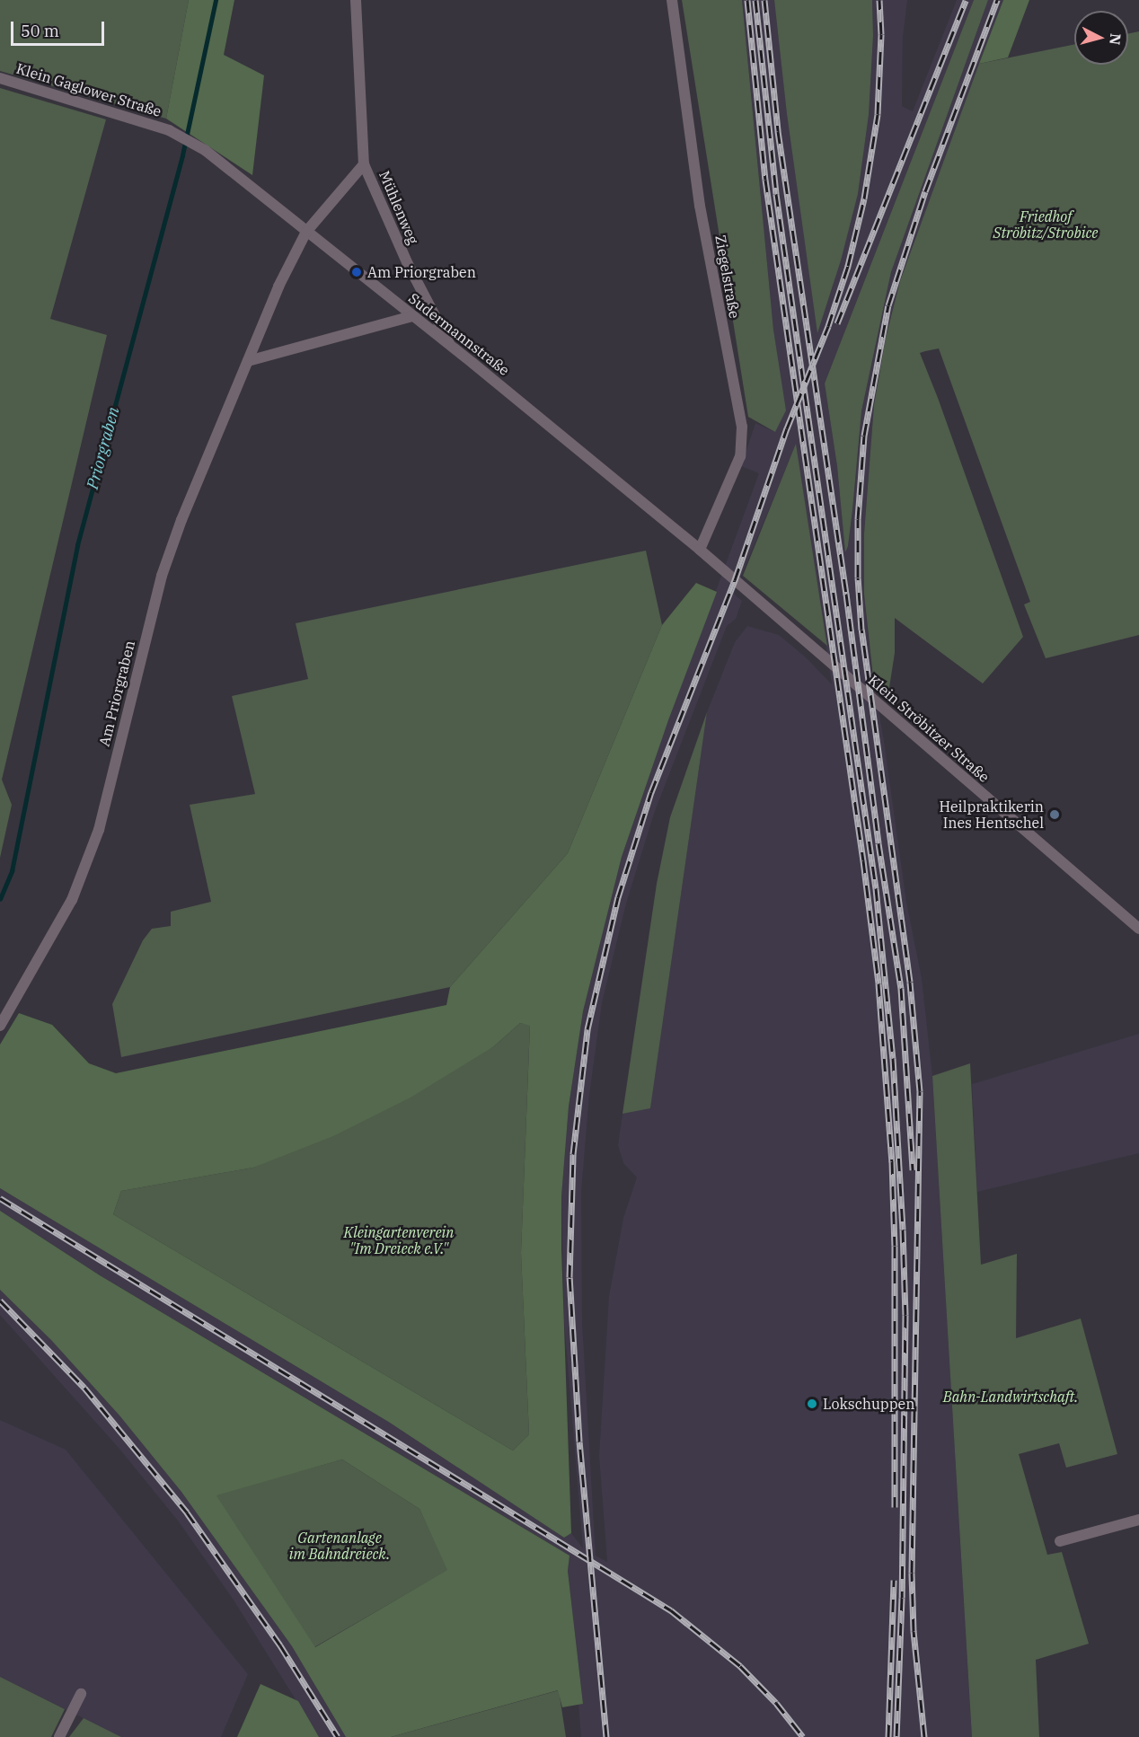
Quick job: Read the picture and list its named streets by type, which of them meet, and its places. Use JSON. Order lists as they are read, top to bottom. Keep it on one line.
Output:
{"streets":{"street":["Klein Gaglower Straße","Mühlenweg","Ziegelstraße","Sudermannstraße","Am Priorgraben","Klein Ströbitzer Straße"]},"crossings":[["Klein Gaglower Straße","Sudermannstraße"],["Mühlenweg","Sudermannstraße"],["Mühlenweg","Am Priorgraben"],["Ziegelstraße","Sudermannstraße"],["Ziegelstraße","Klein Ströbitzer Straße"],["Sudermannstraße","Am Priorgraben"],["Sudermannstraße","Klein Ströbitzer Straße"]],"water":["Priorgraben"],"parks":["Friedhof Ströbitz/Strobice","Kleingartenverein \"Im Dreieck e.V.\"","Bahn-Landwirtschaft.","Gartenanlage im Bahndreieck."],"places":["Am Priorgraben","Heilpraktikerin Ines Hentschel","Lokschuppen"],"scale_bar":"50 m","north":"right"}
